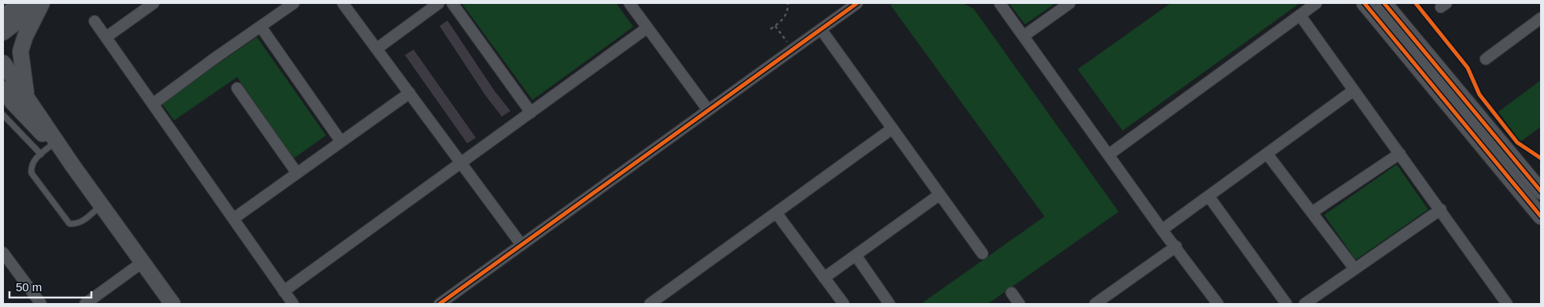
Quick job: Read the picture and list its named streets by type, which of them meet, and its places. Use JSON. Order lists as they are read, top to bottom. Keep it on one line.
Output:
{"scale_bar":"50 m"}
